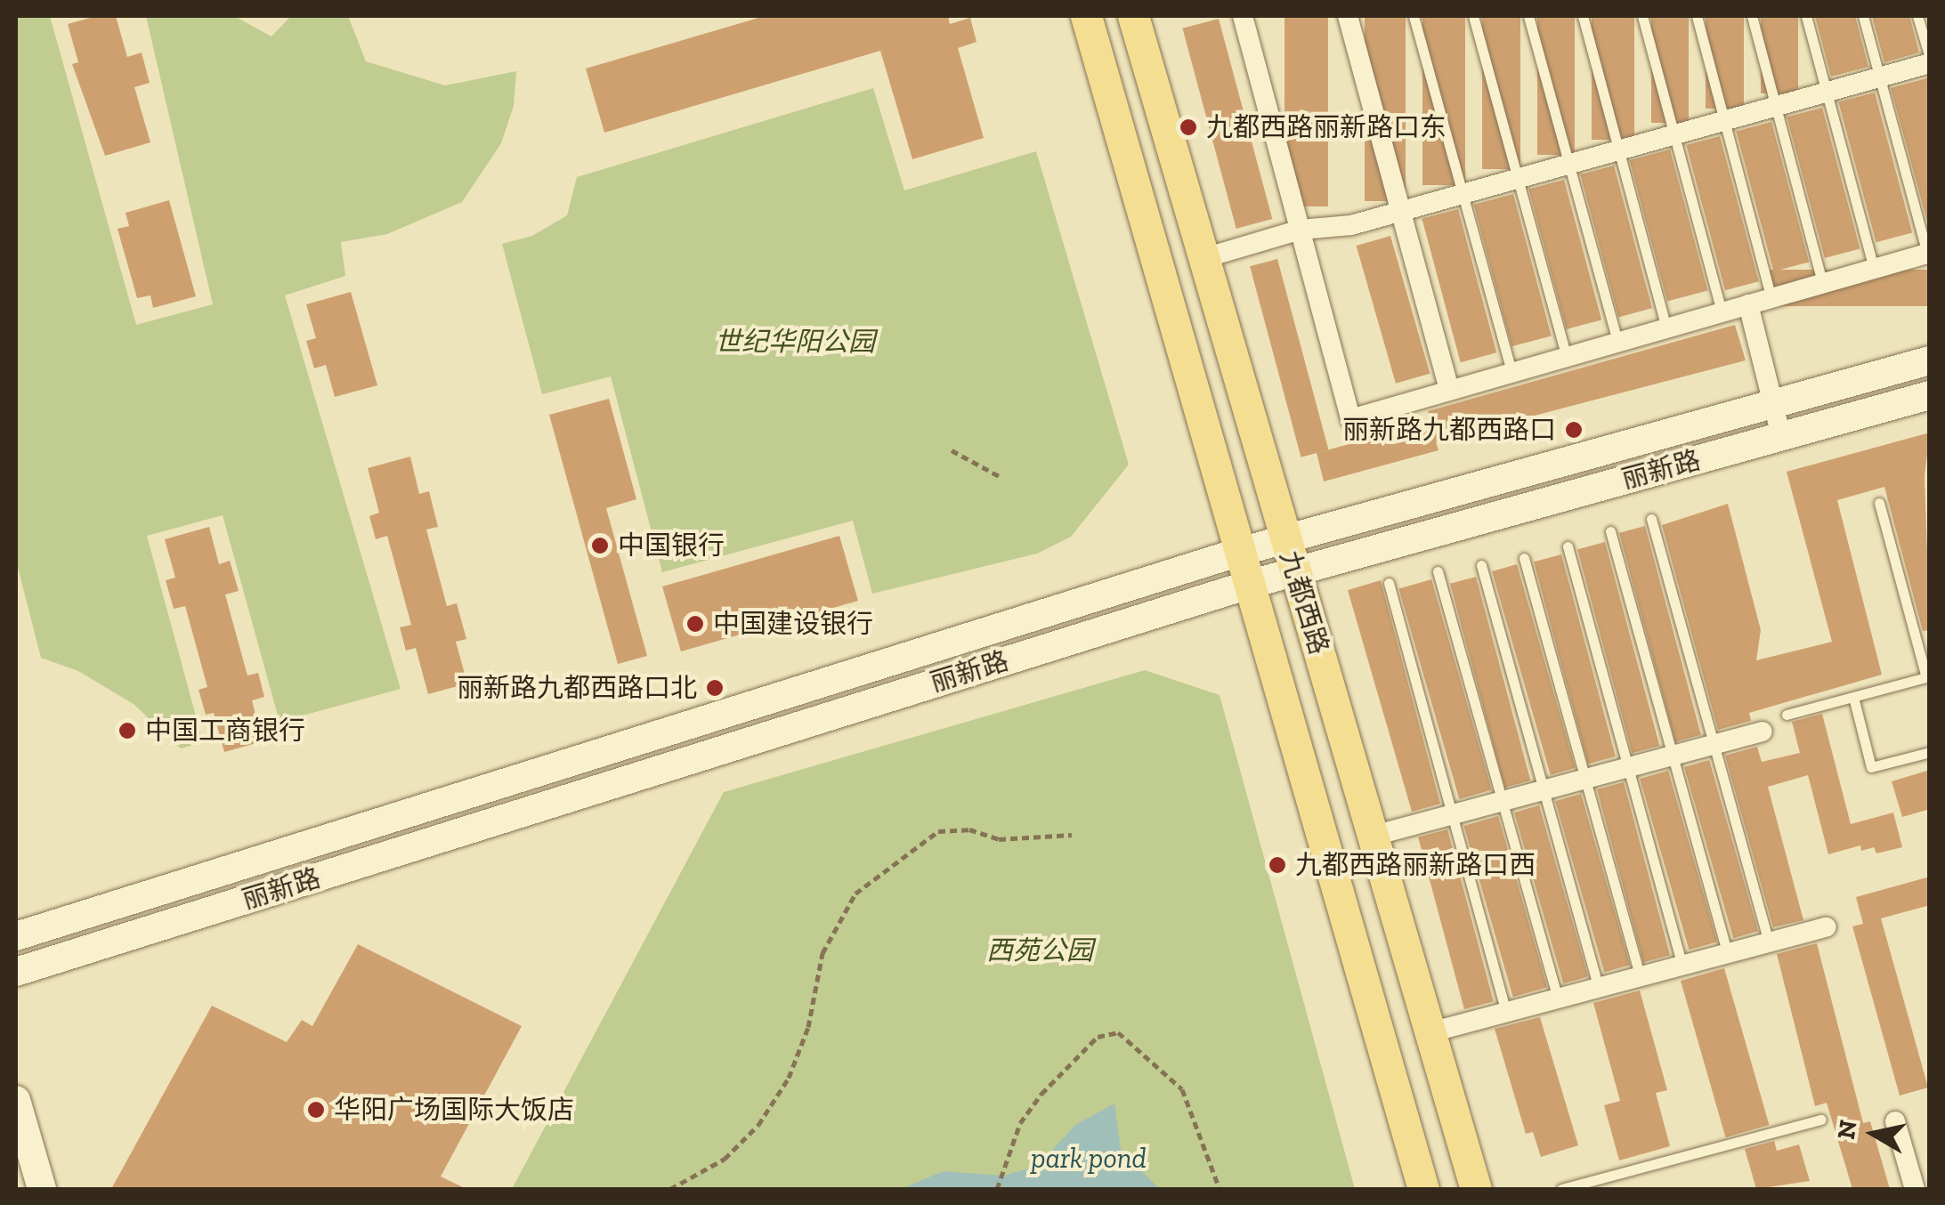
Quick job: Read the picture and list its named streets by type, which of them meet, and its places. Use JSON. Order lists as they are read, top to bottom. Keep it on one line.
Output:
{"streets":{"main road":["丽新路","九都西路"]},"crossings":[["丽新路","九都西路"]],"water":["park pond"],"parks":["世纪华阳公园","西苑公园"],"places":["九都西路丽新路口东","丽新路九都西路口","中国银行","中国建设银行","丽新路九都西路口北","中国工商银行","九都西路丽新路口西","华阳广场国际大饭店"],"north":"left"}
